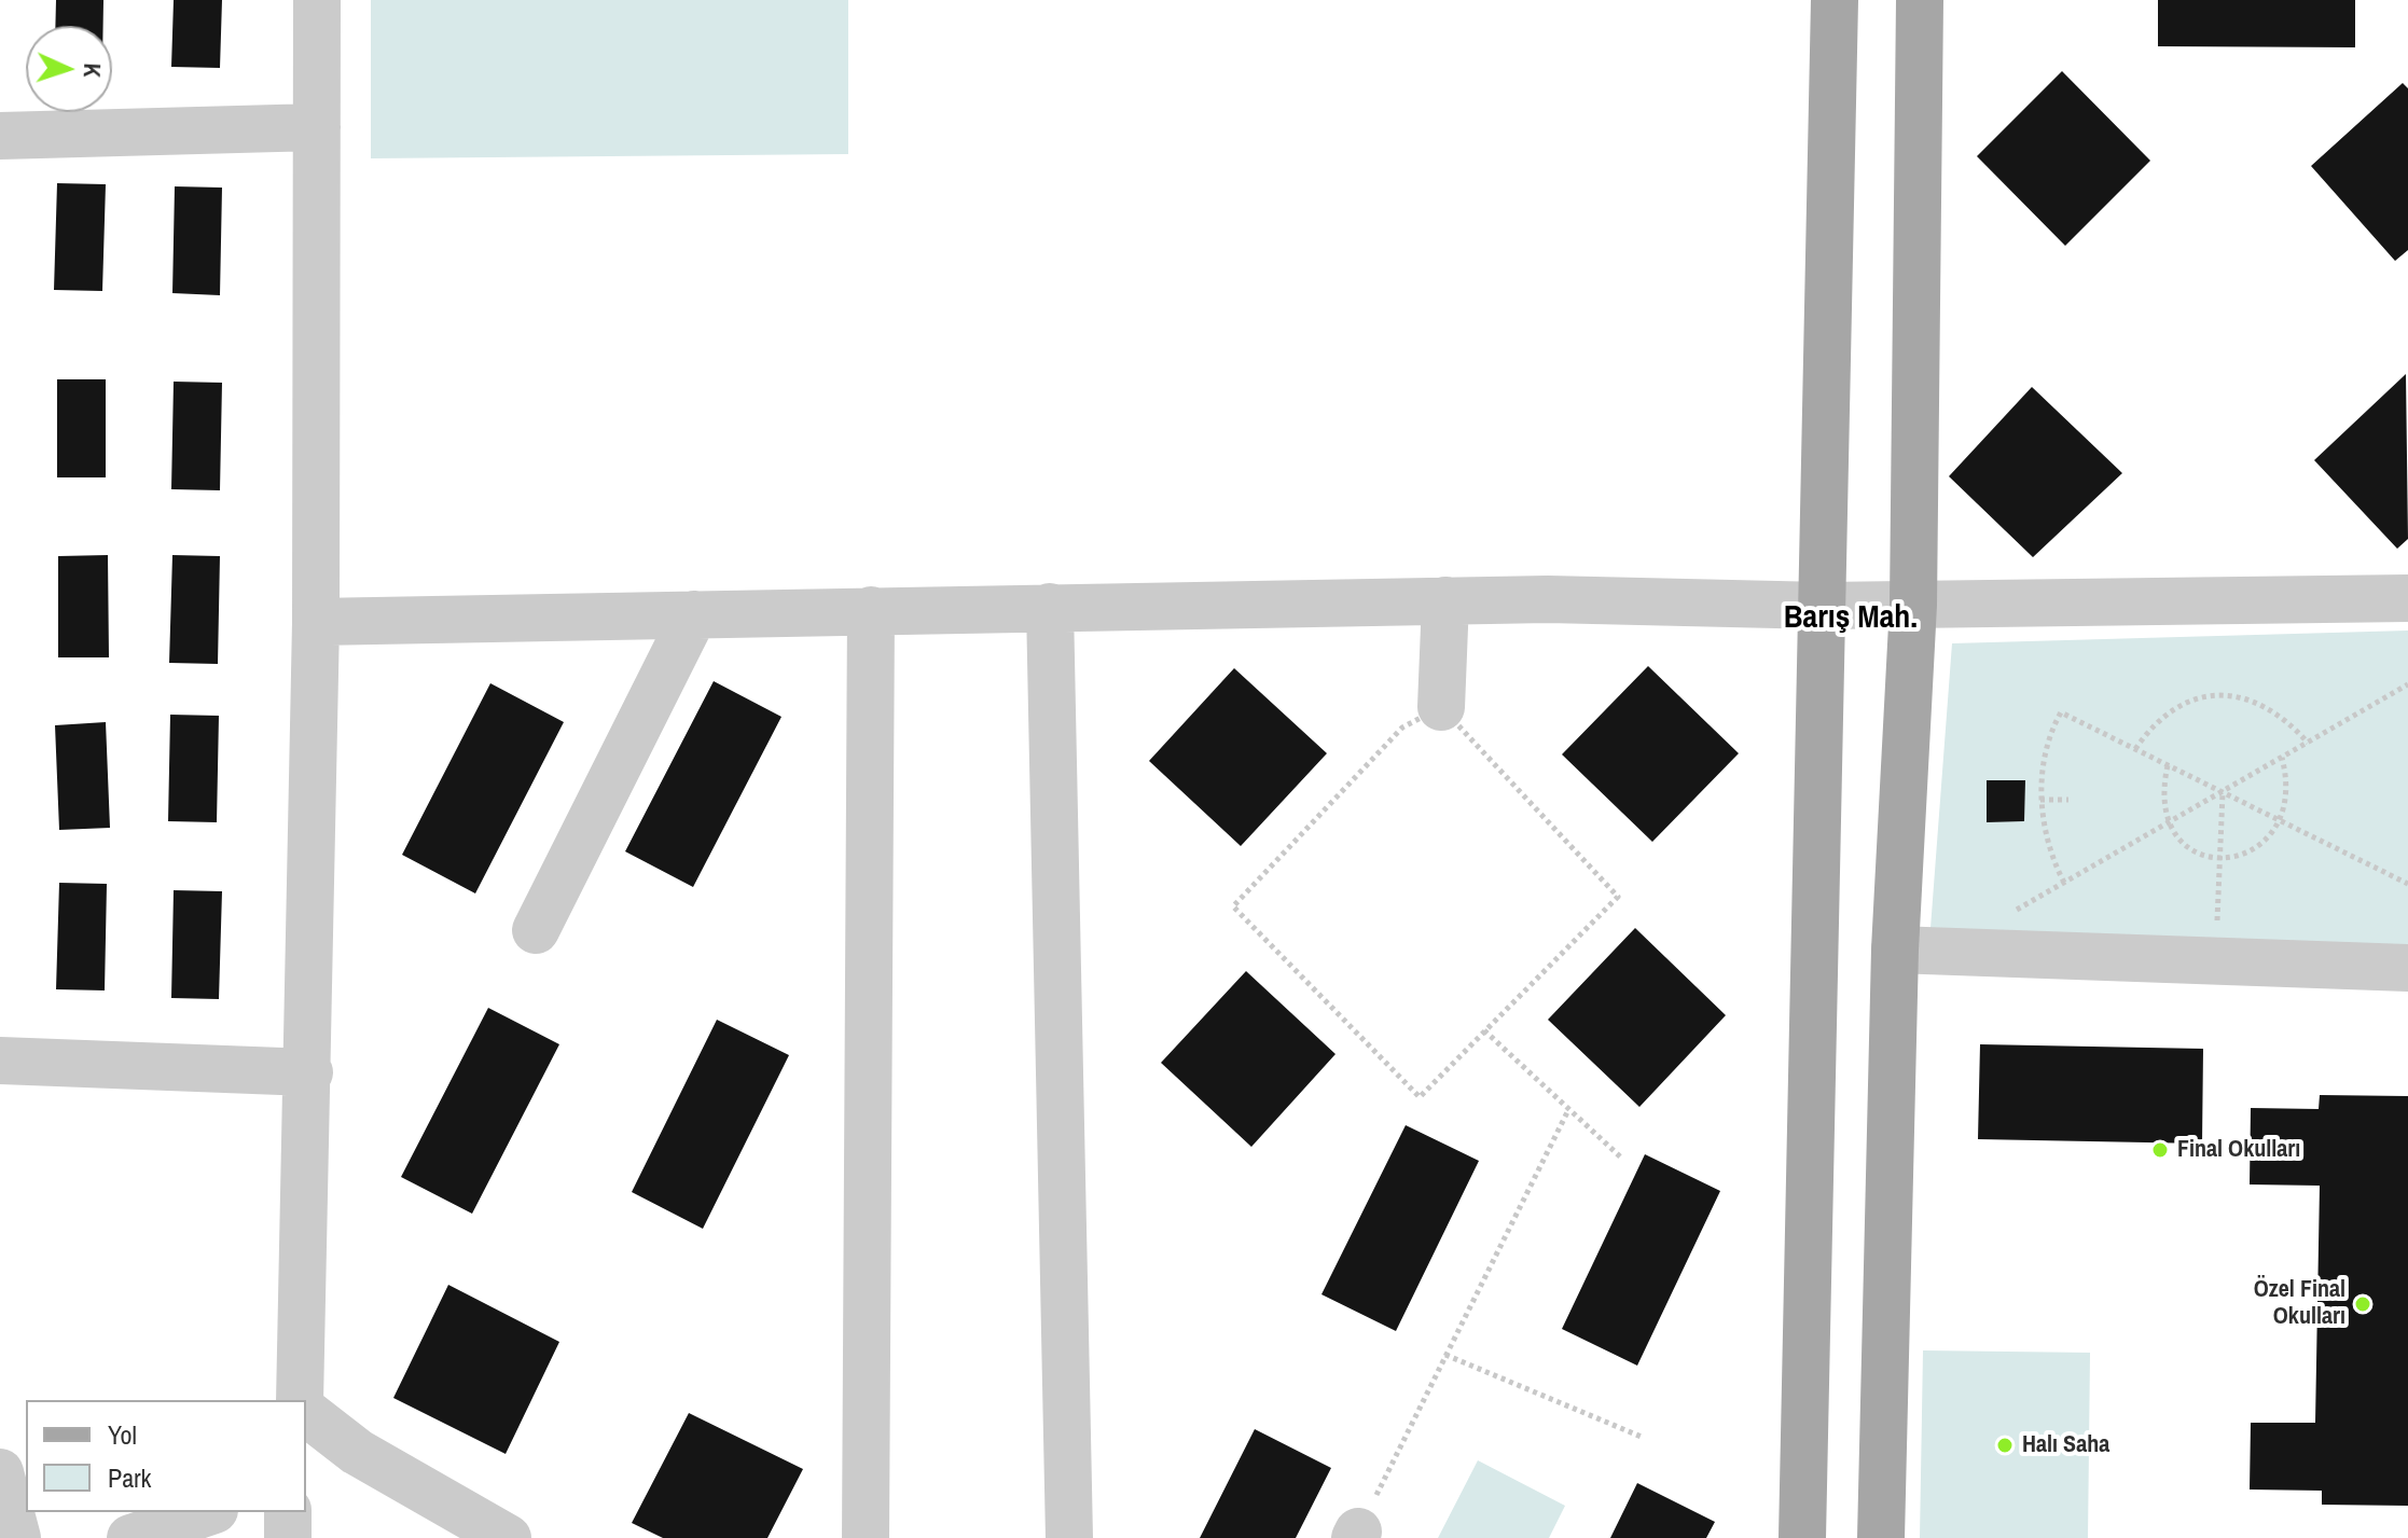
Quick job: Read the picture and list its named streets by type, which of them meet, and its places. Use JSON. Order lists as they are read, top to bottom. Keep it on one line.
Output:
{"districts":["Barış Mah."],"places":["Final Okulları","Özel Final Okulları","Halı Saha"],"legend":["Yol","Park"],"north":"right"}
